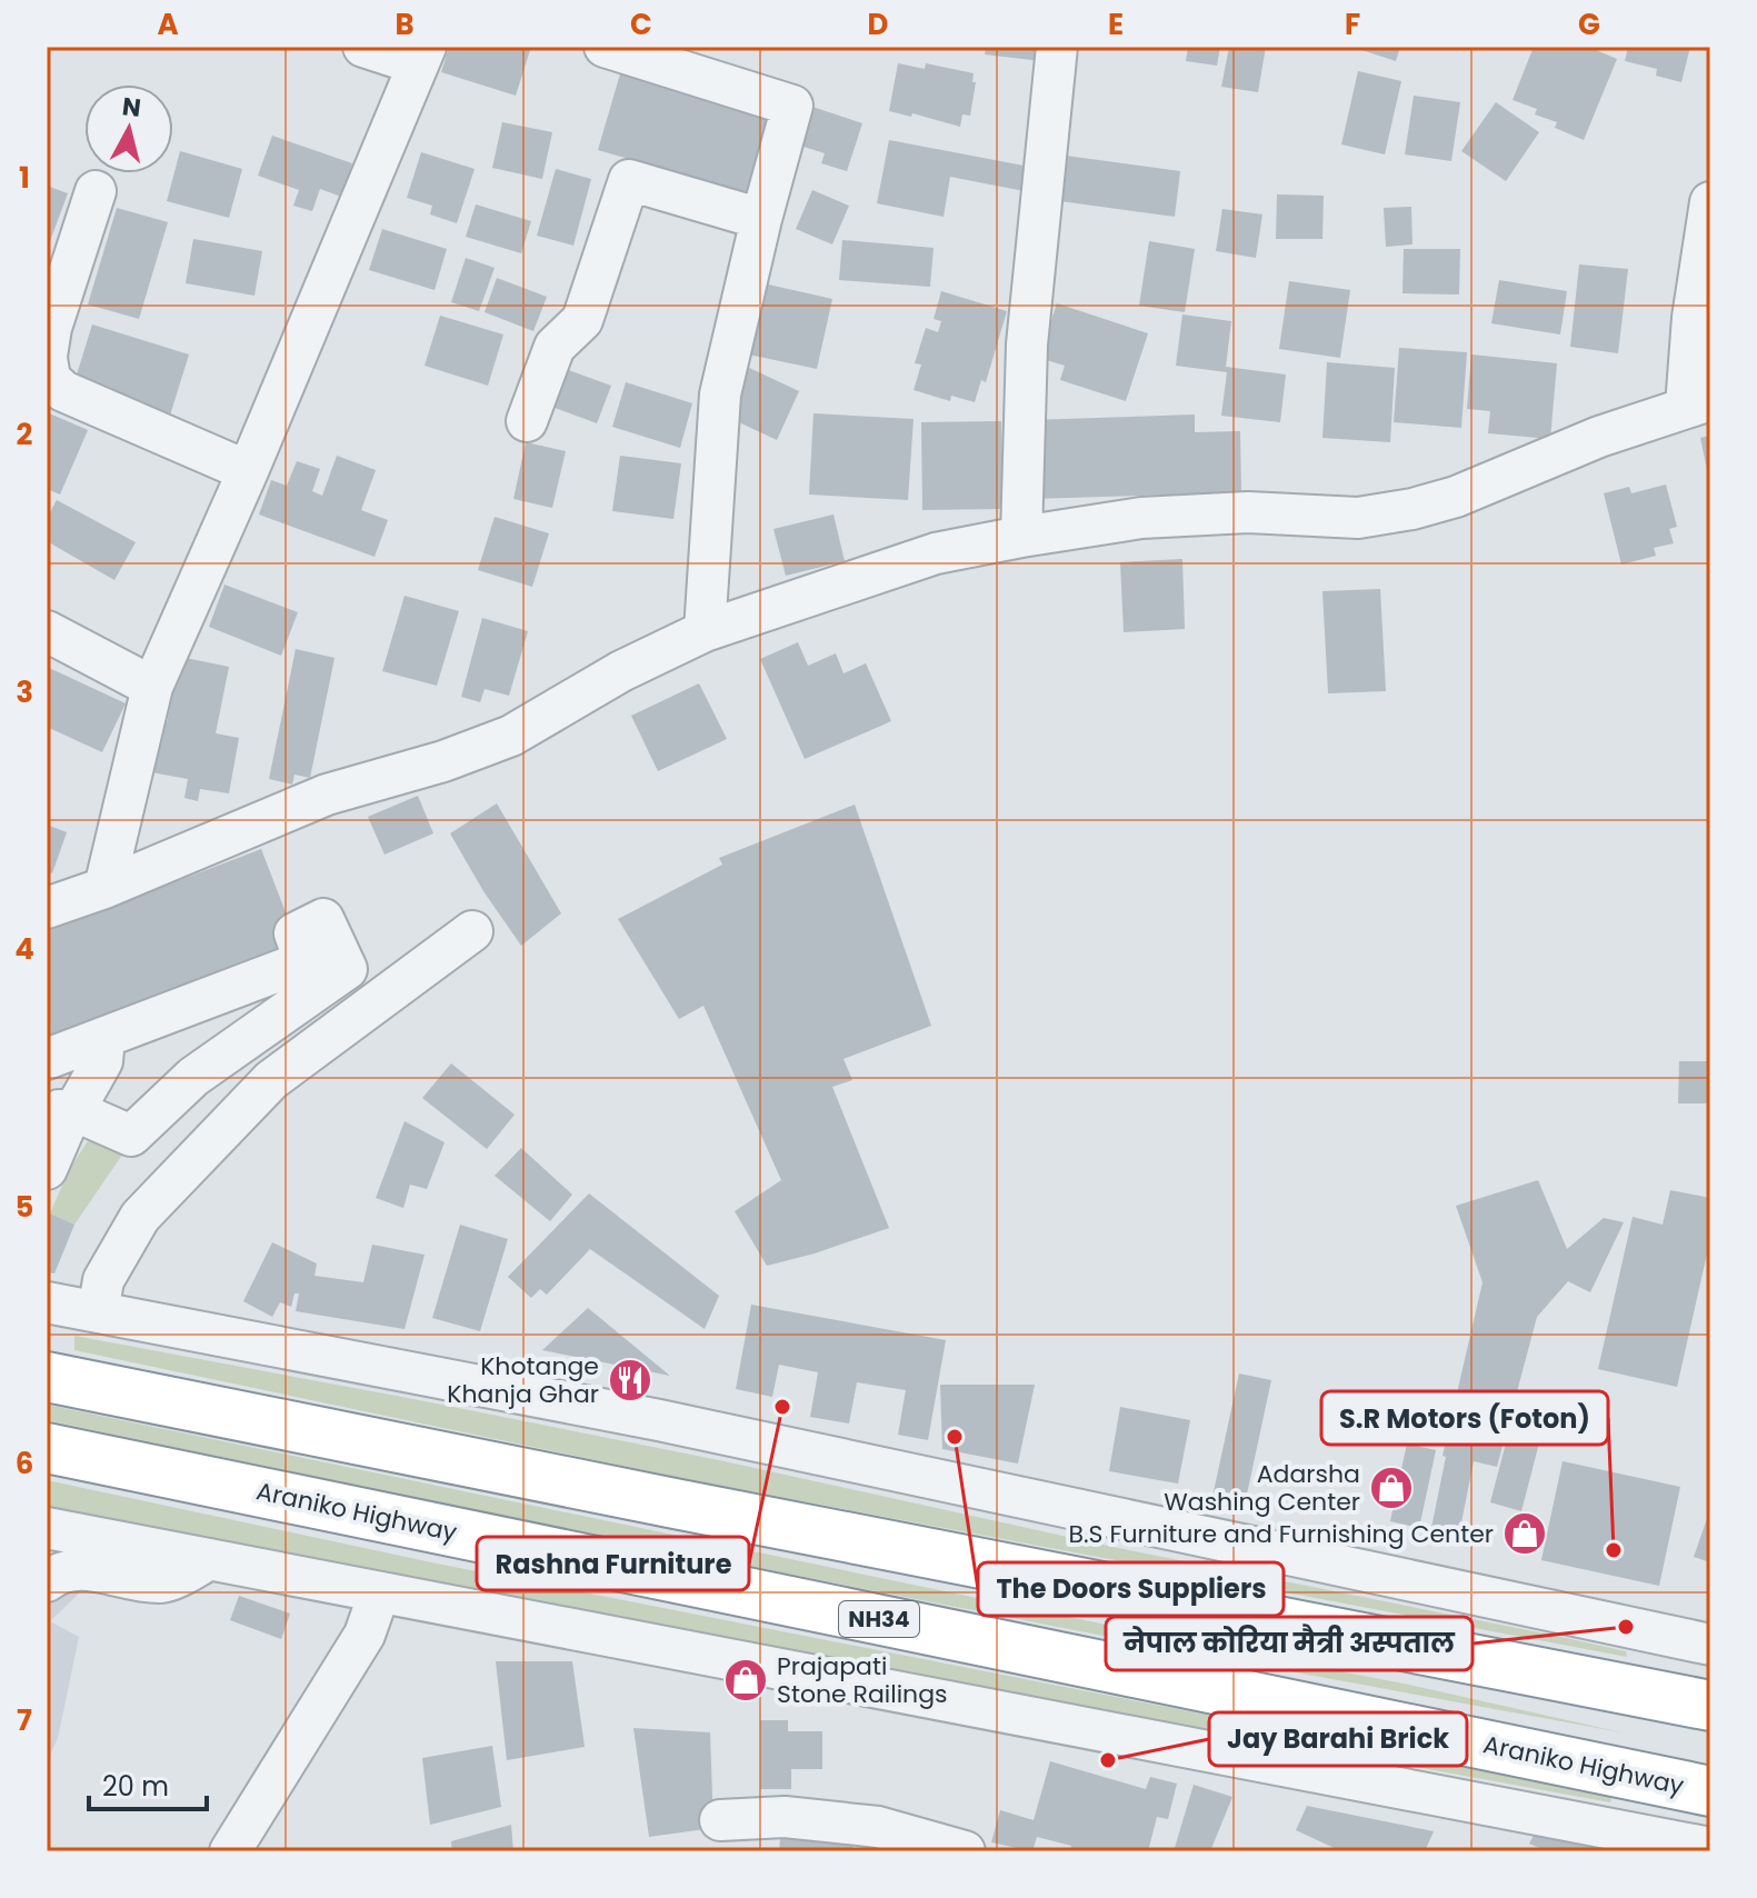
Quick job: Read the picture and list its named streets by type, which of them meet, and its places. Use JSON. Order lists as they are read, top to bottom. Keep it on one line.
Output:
{"streets":{"highway":["Araniko Highway","NH34"]},"places":{"restaurant":["Khotange Khanja Ghar"],"other":["Rashna Furniture","The Doors Suppliers","S.R Motors (Foton)","नेपाल कोरिया मैत्री अस्पताल","Jay Barahi Brick"],"shop":["Adarsha Washing Center","B.S Furniture and Furnishing Center","Prajapati Stone Railings"]},"scale_bar":"20 m","north":"top","grid":{"columns":["A","B","C","D","E","F","G"],"rows":["1","2","3","4","5","6","7"]}}
